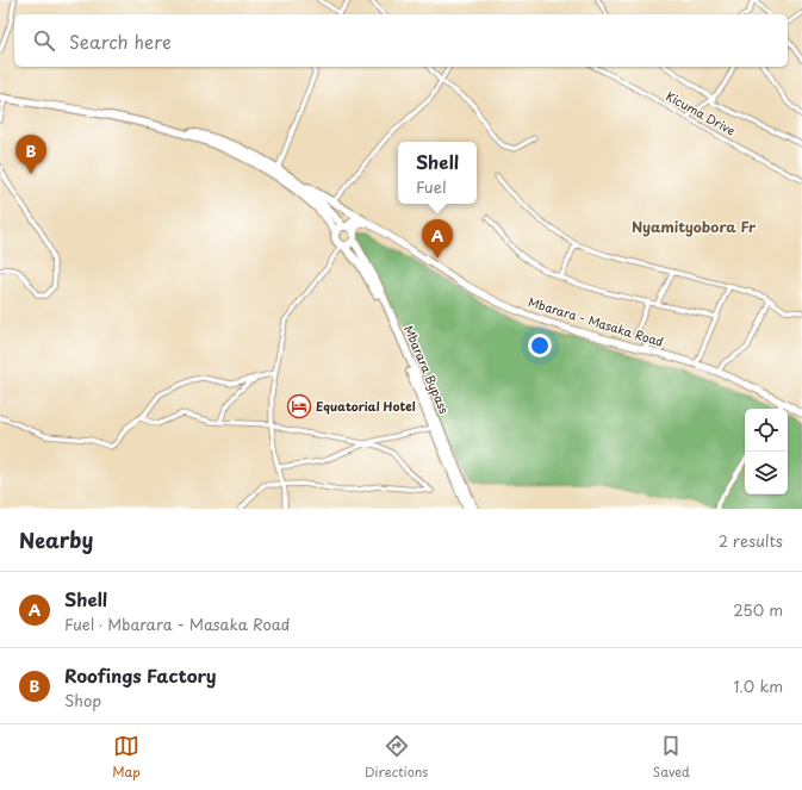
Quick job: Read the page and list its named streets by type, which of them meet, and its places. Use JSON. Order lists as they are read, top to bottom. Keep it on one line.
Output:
{"streets":{"highway":["Mbarara Bypass"],"main road":["Mbarara - Masaka Road"],"street":["Kicuma Drive"]},"districts":["Nyamityobora Fr"],"places":{"hotel":["Equatorial Hotel"]},"page":{"search":"Search here","pins":["B","A"],"popup":["Shell","Fuel"],"heading":["Nearby","2 results"],"list":[{"mark":"A","name":"Shell","note":"Fuel · Mbarara - Masaka Road","value":"250 m"},{"mark":"B","name":"Roofings Factory","note":"Shop","value":"1.0 km"}],"nav":["Map","Directions","Saved"]}}
